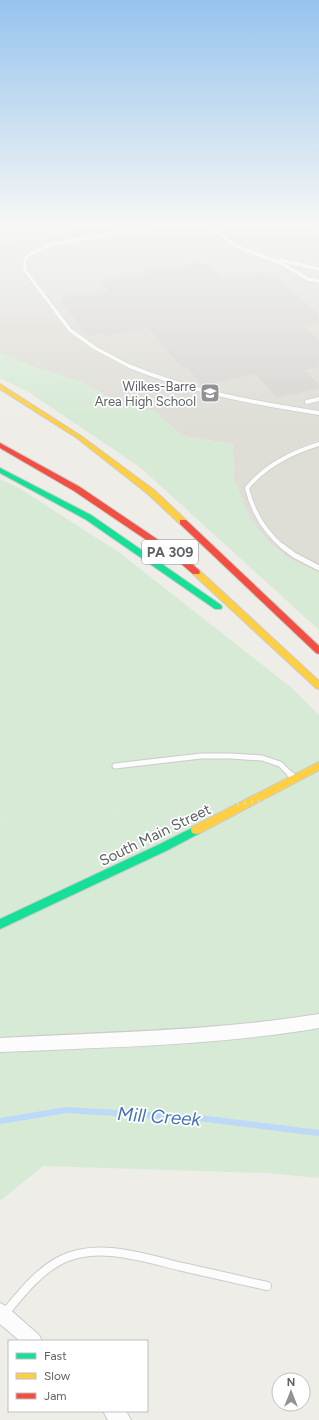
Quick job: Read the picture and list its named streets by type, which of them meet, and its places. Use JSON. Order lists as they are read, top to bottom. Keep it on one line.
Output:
{"streets":{"main road":["PA 309","South Main Street"]},"water":["Mill Creek"],"places":{"school or university":["Wilkes-Barre Area High School"]},"legend":["Fast","Slow","Jam"],"north":"top"}
